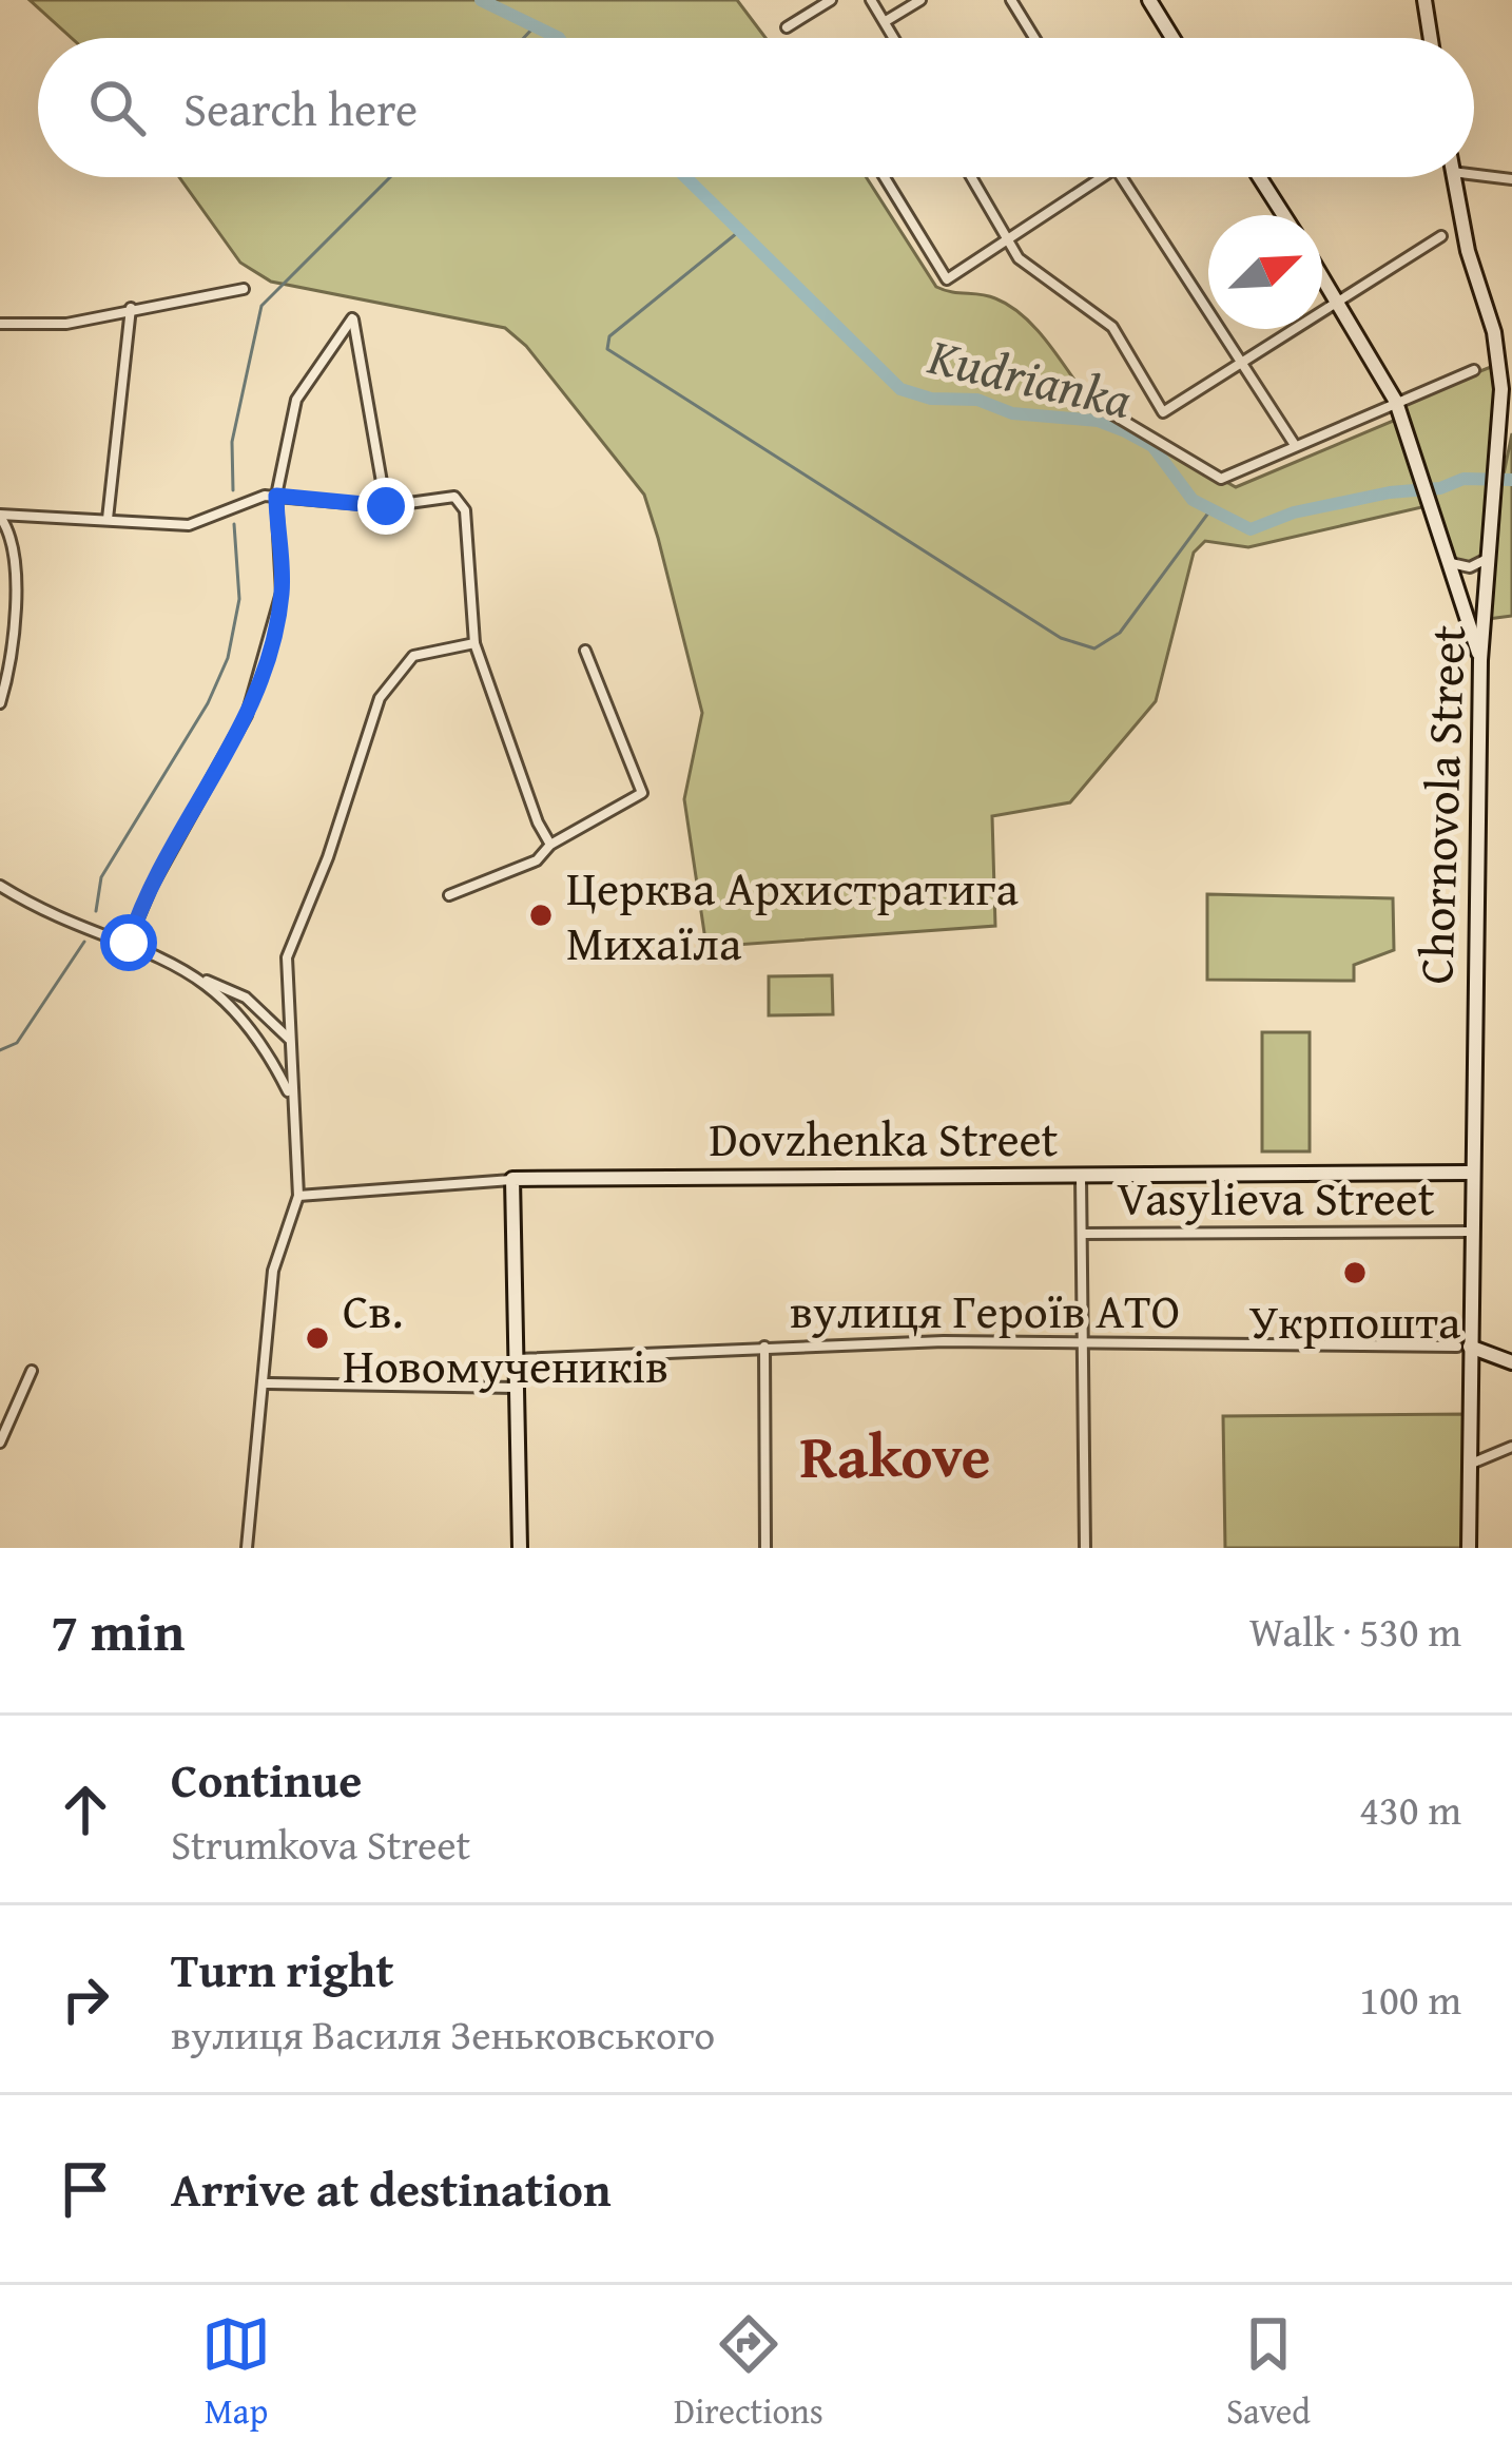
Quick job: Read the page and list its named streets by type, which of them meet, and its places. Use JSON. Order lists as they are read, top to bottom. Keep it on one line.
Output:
{"streets":{"street":["Chornovola Street","Dovzhenka Street","Vasylieva Street","вулиця Героїв АТО"]},"crossings":[["Chornovola Street","Dovzhenka Street"],["Chornovola Street","Vasylieva Street"],["Chornovola Street","вулиця Героїв АТО"]],"districts":["Rakove"],"water":["Kudrianka"],"places":["Церква Архистратига Михаїла","Укрпошта","Св. Новомучеників"],"north":"top right","page":{"search":"Search here","heading":["7 min","Walk · 530 m"],"list":[["Continue","Strumkova Street","430 m"],["Turn right","вулиця Василя Зеньковського","100 m"],"Arrive at destination"],"nav":["Map","Directions","Saved"]}}
